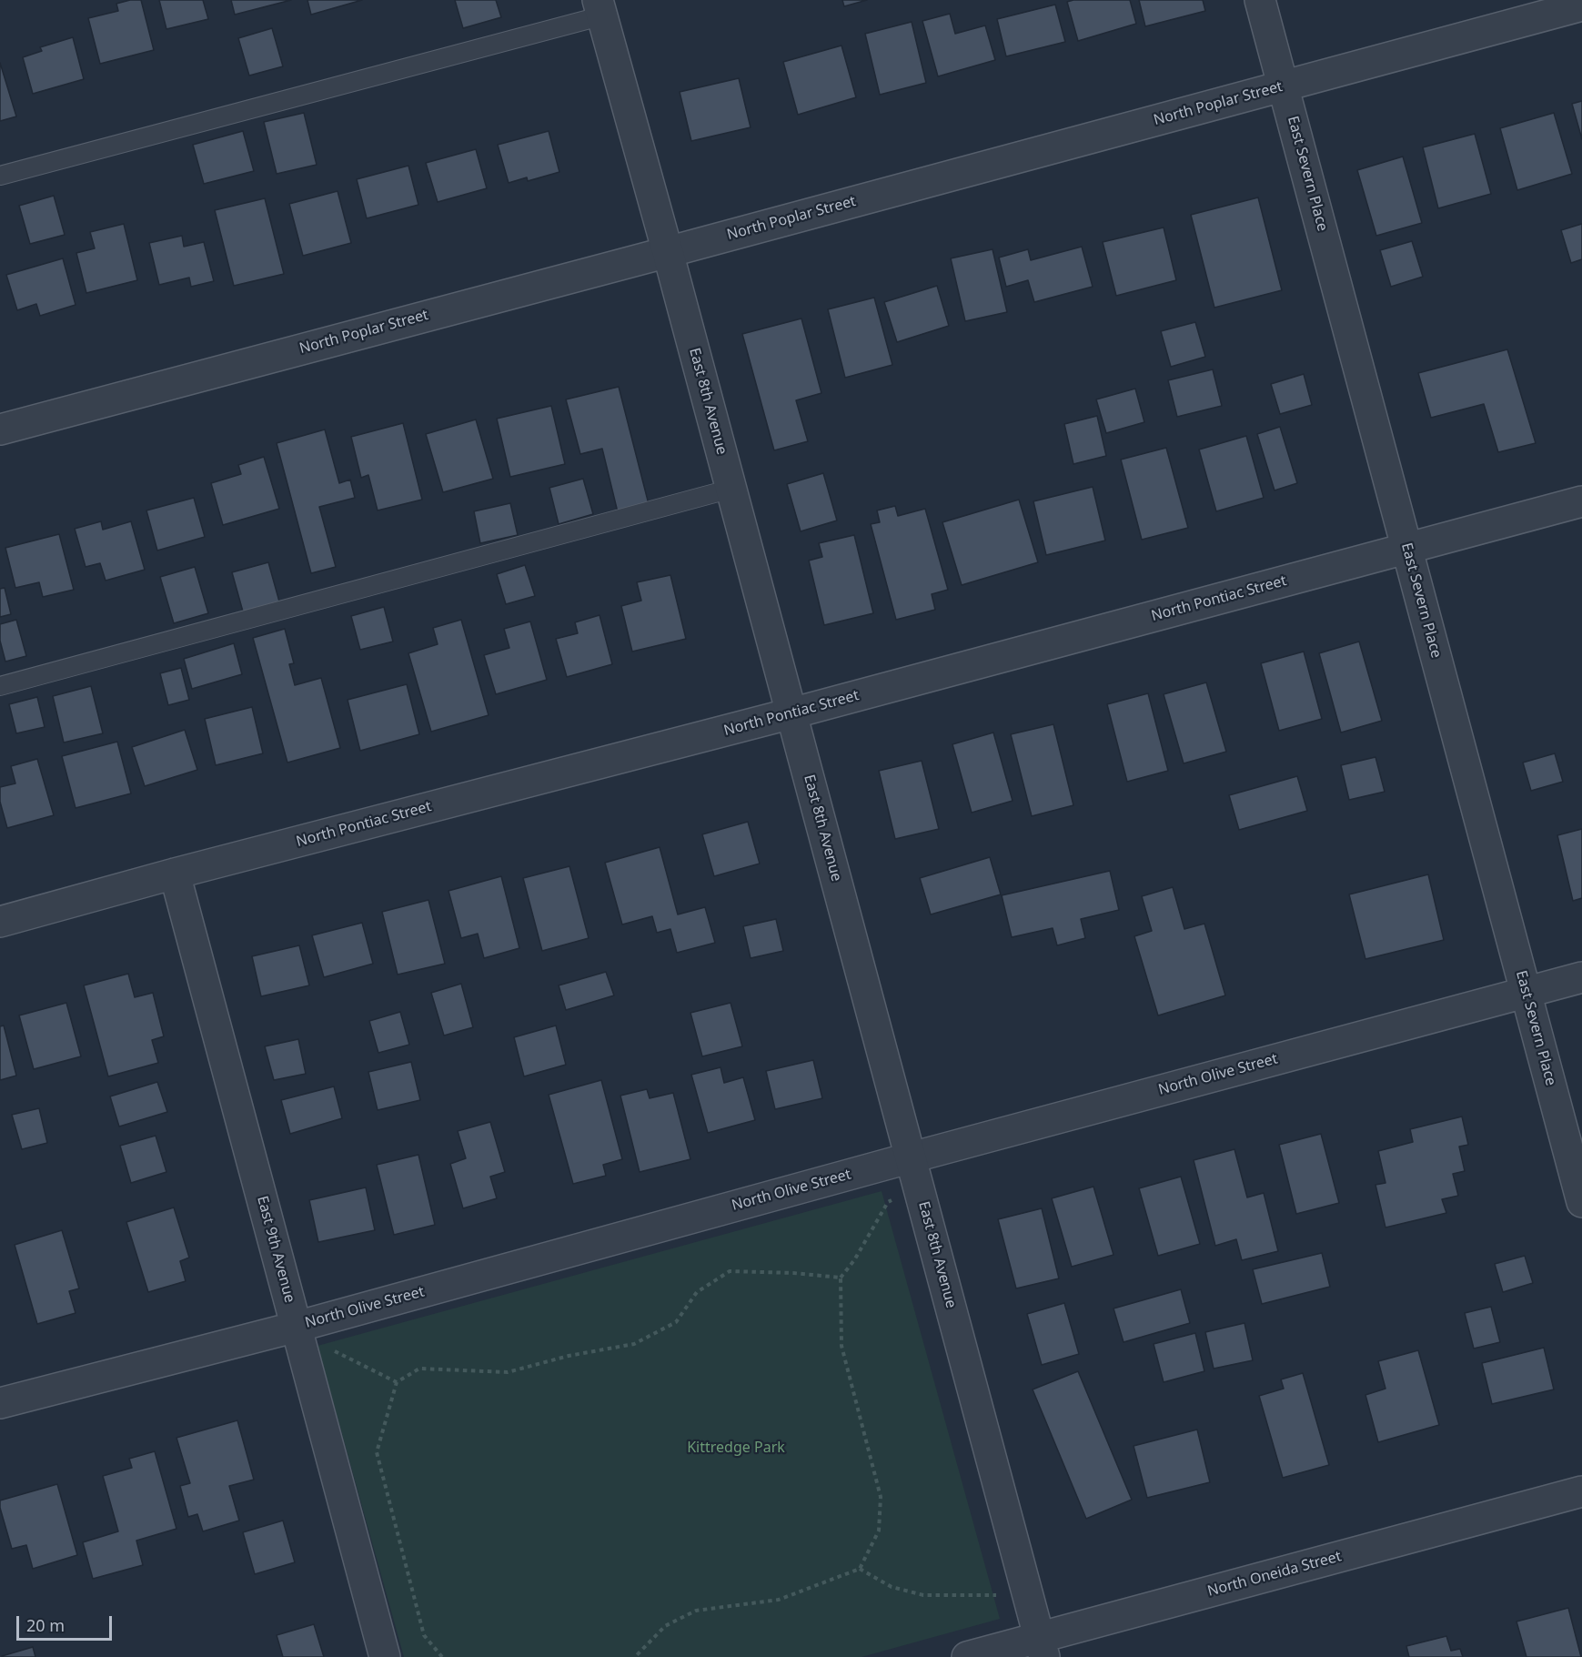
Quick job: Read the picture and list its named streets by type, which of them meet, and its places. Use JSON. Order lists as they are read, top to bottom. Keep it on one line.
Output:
{"streets":{"street":["North Poplar Street","East Severn Place","East 8th Avenue","North Pontiac Street","North Olive Street","East 9th Avenue","North Oneida Street"]},"crossings":[["North Poplar Street","East Severn Place"],["North Poplar Street","East 8th Avenue"],["East Severn Place","North Pontiac Street"],["East Severn Place","North Olive Street"],["East 8th Avenue","North Pontiac Street"],["East 8th Avenue","North Olive Street"],["East 8th Avenue","North Oneida Street"],["North Pontiac Street","East 9th Avenue"],["North Olive Street","East 9th Avenue"]],"parks":["Kittredge Park"],"scale_bar":"20 m"}
